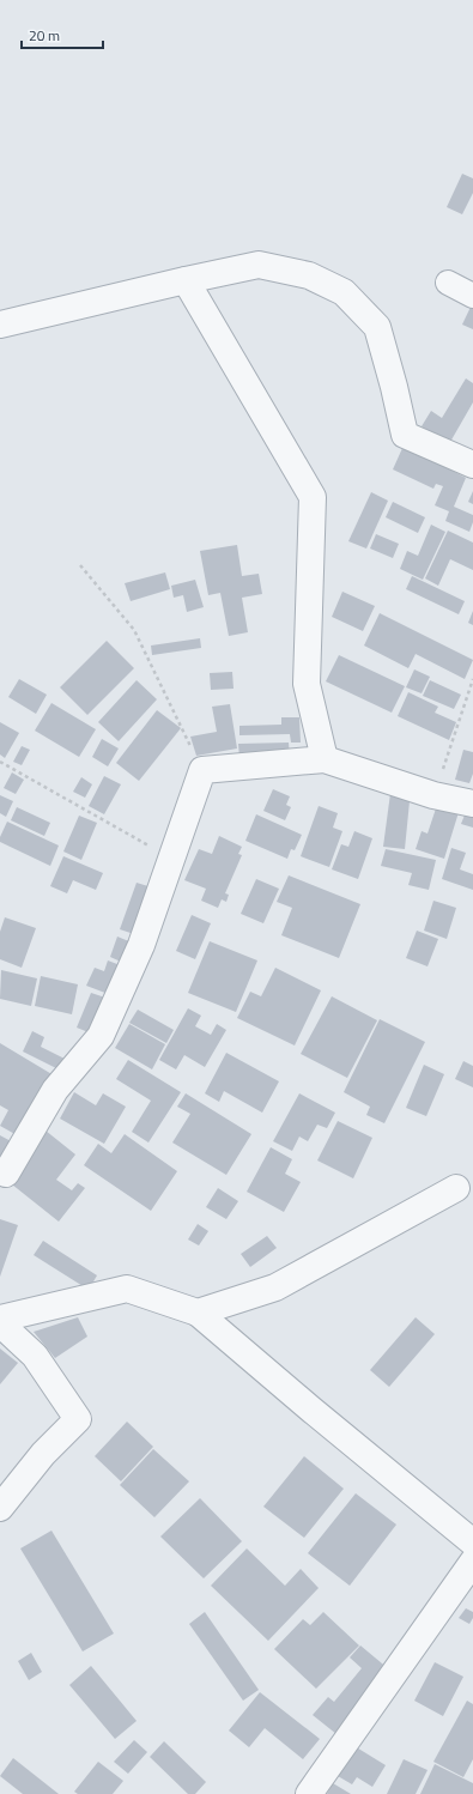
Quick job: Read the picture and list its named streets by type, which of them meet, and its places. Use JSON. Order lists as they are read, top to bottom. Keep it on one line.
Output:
{"scale_bar":"20 m"}
